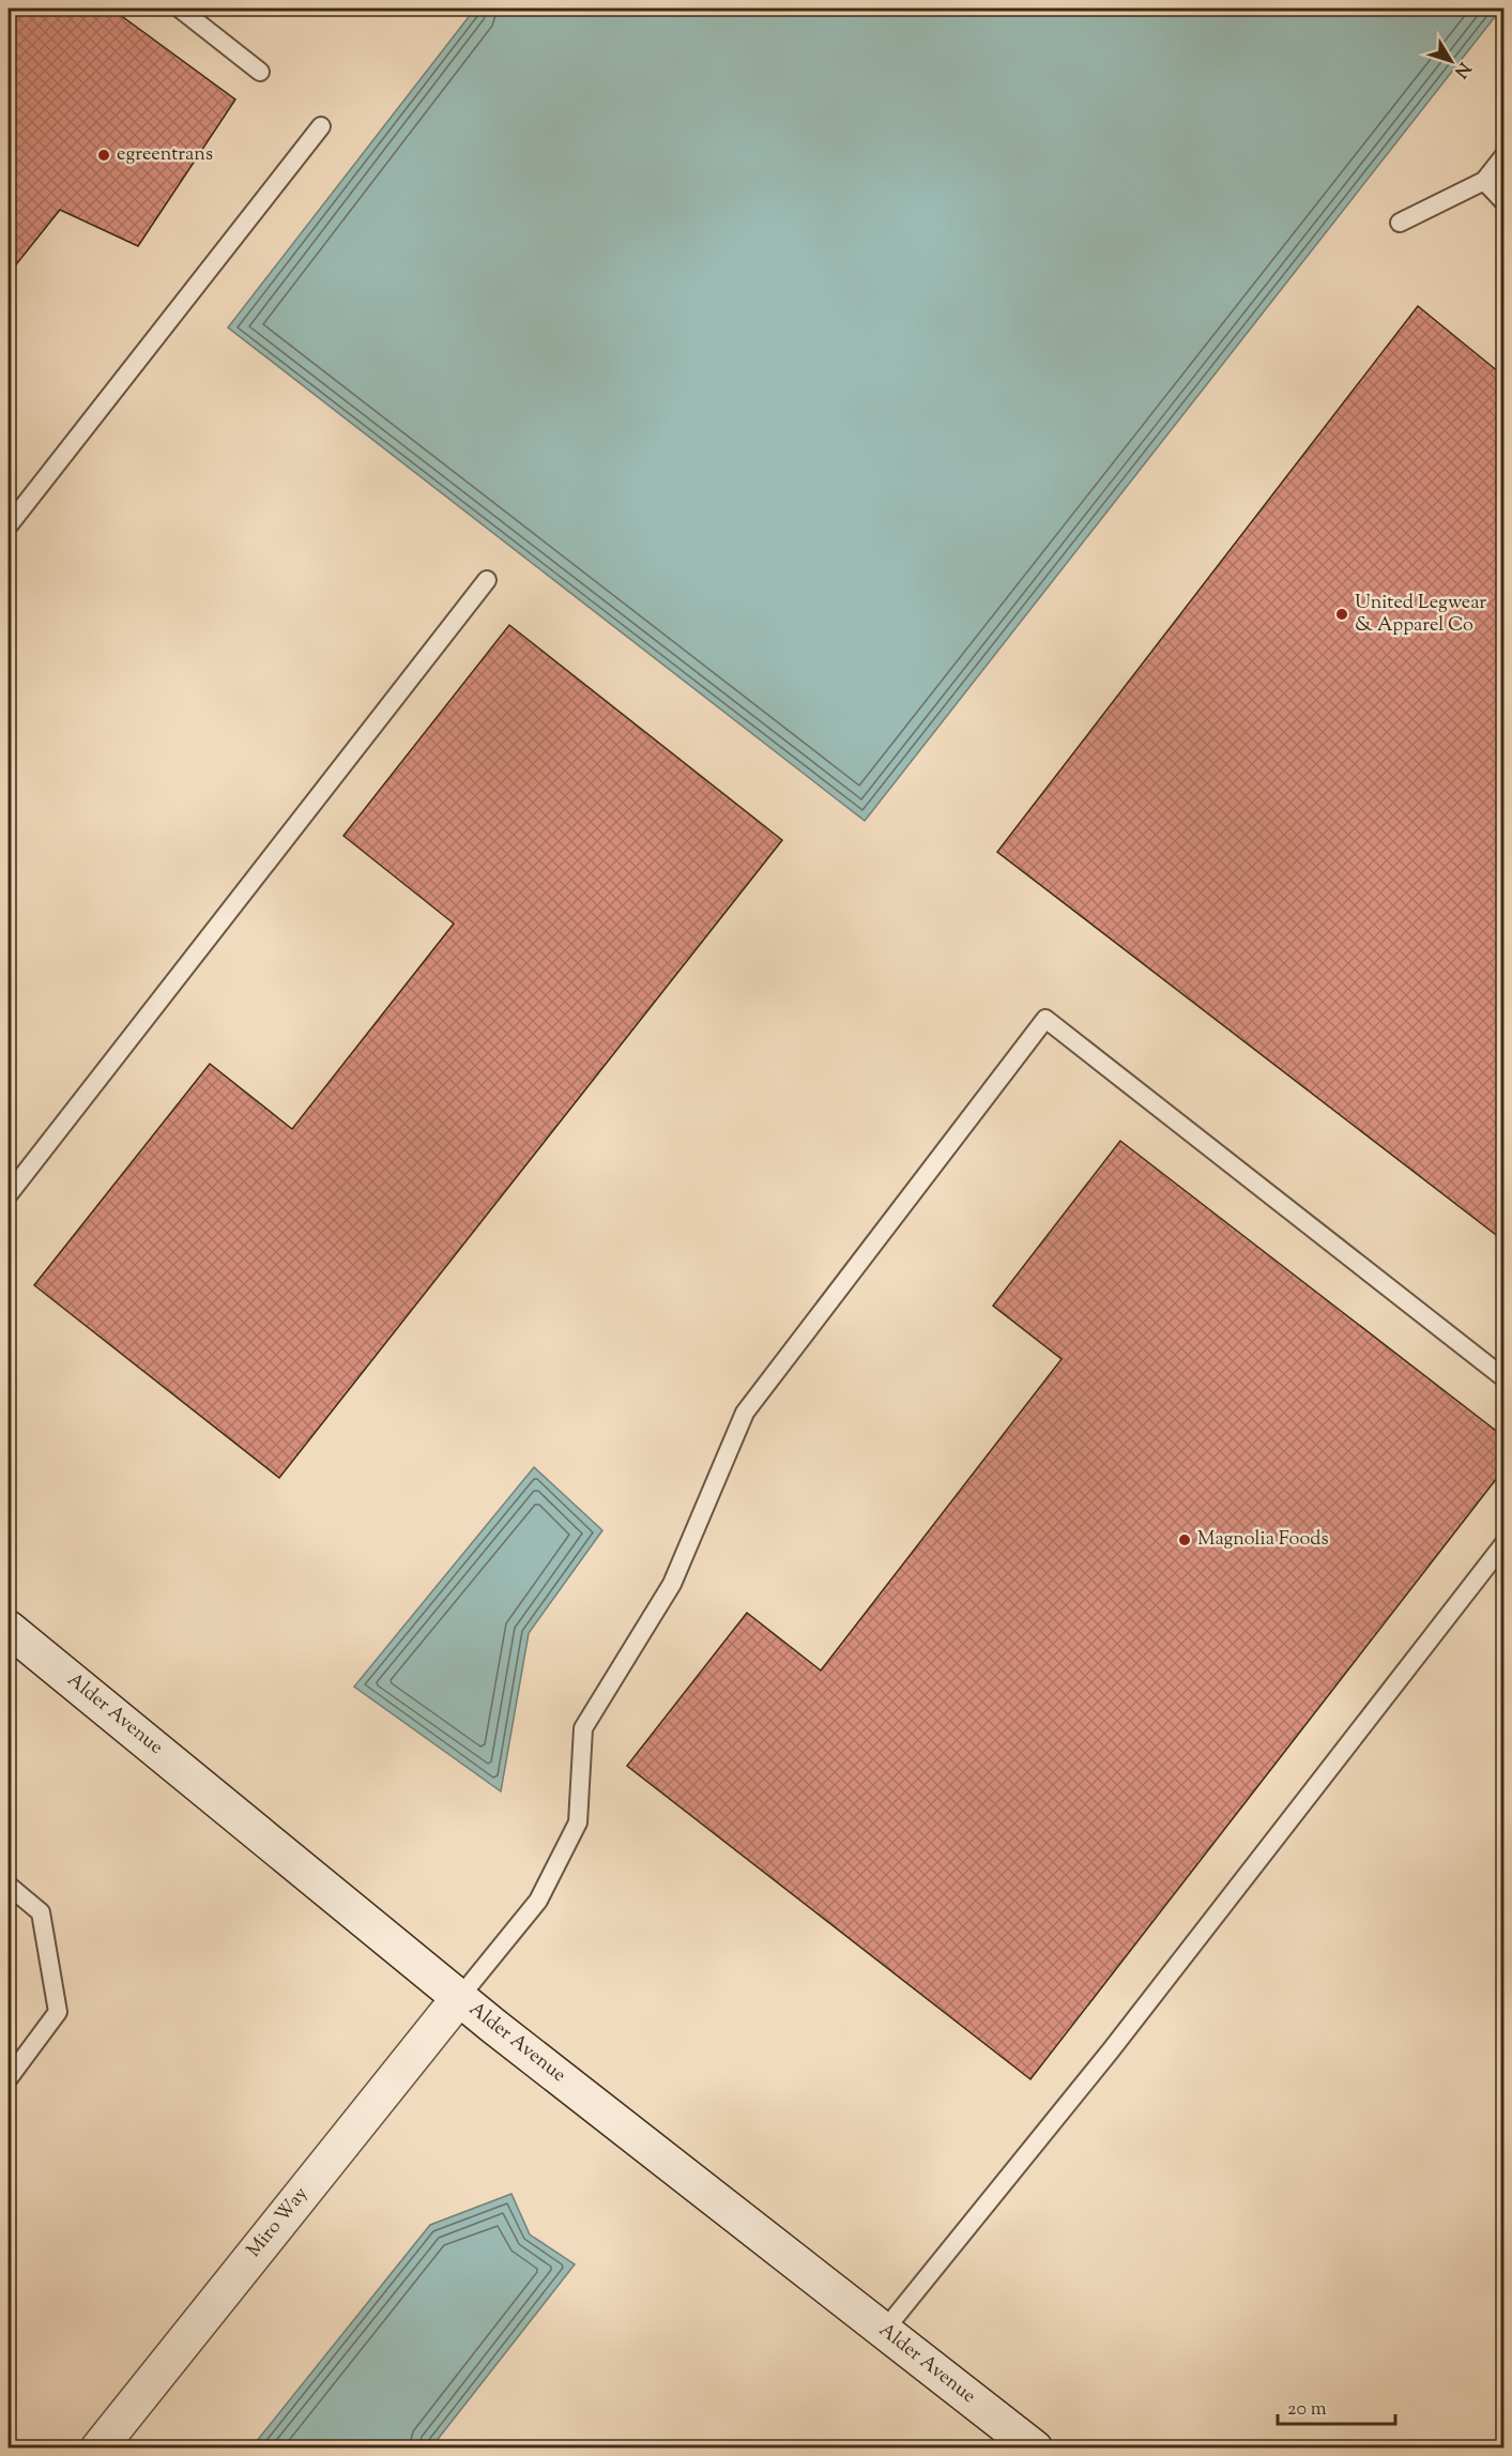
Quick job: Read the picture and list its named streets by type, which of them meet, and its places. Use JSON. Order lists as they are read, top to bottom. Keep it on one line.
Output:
{"streets":{"main road":["Alder Avenue","Miro Way"]},"crossings":[["Alder Avenue","Miro Way"]],"places":["egreentrans","United Legwear & Apparel Co","Magnolia Foods"],"scale_bar":"20 m","north":"bottom right"}
